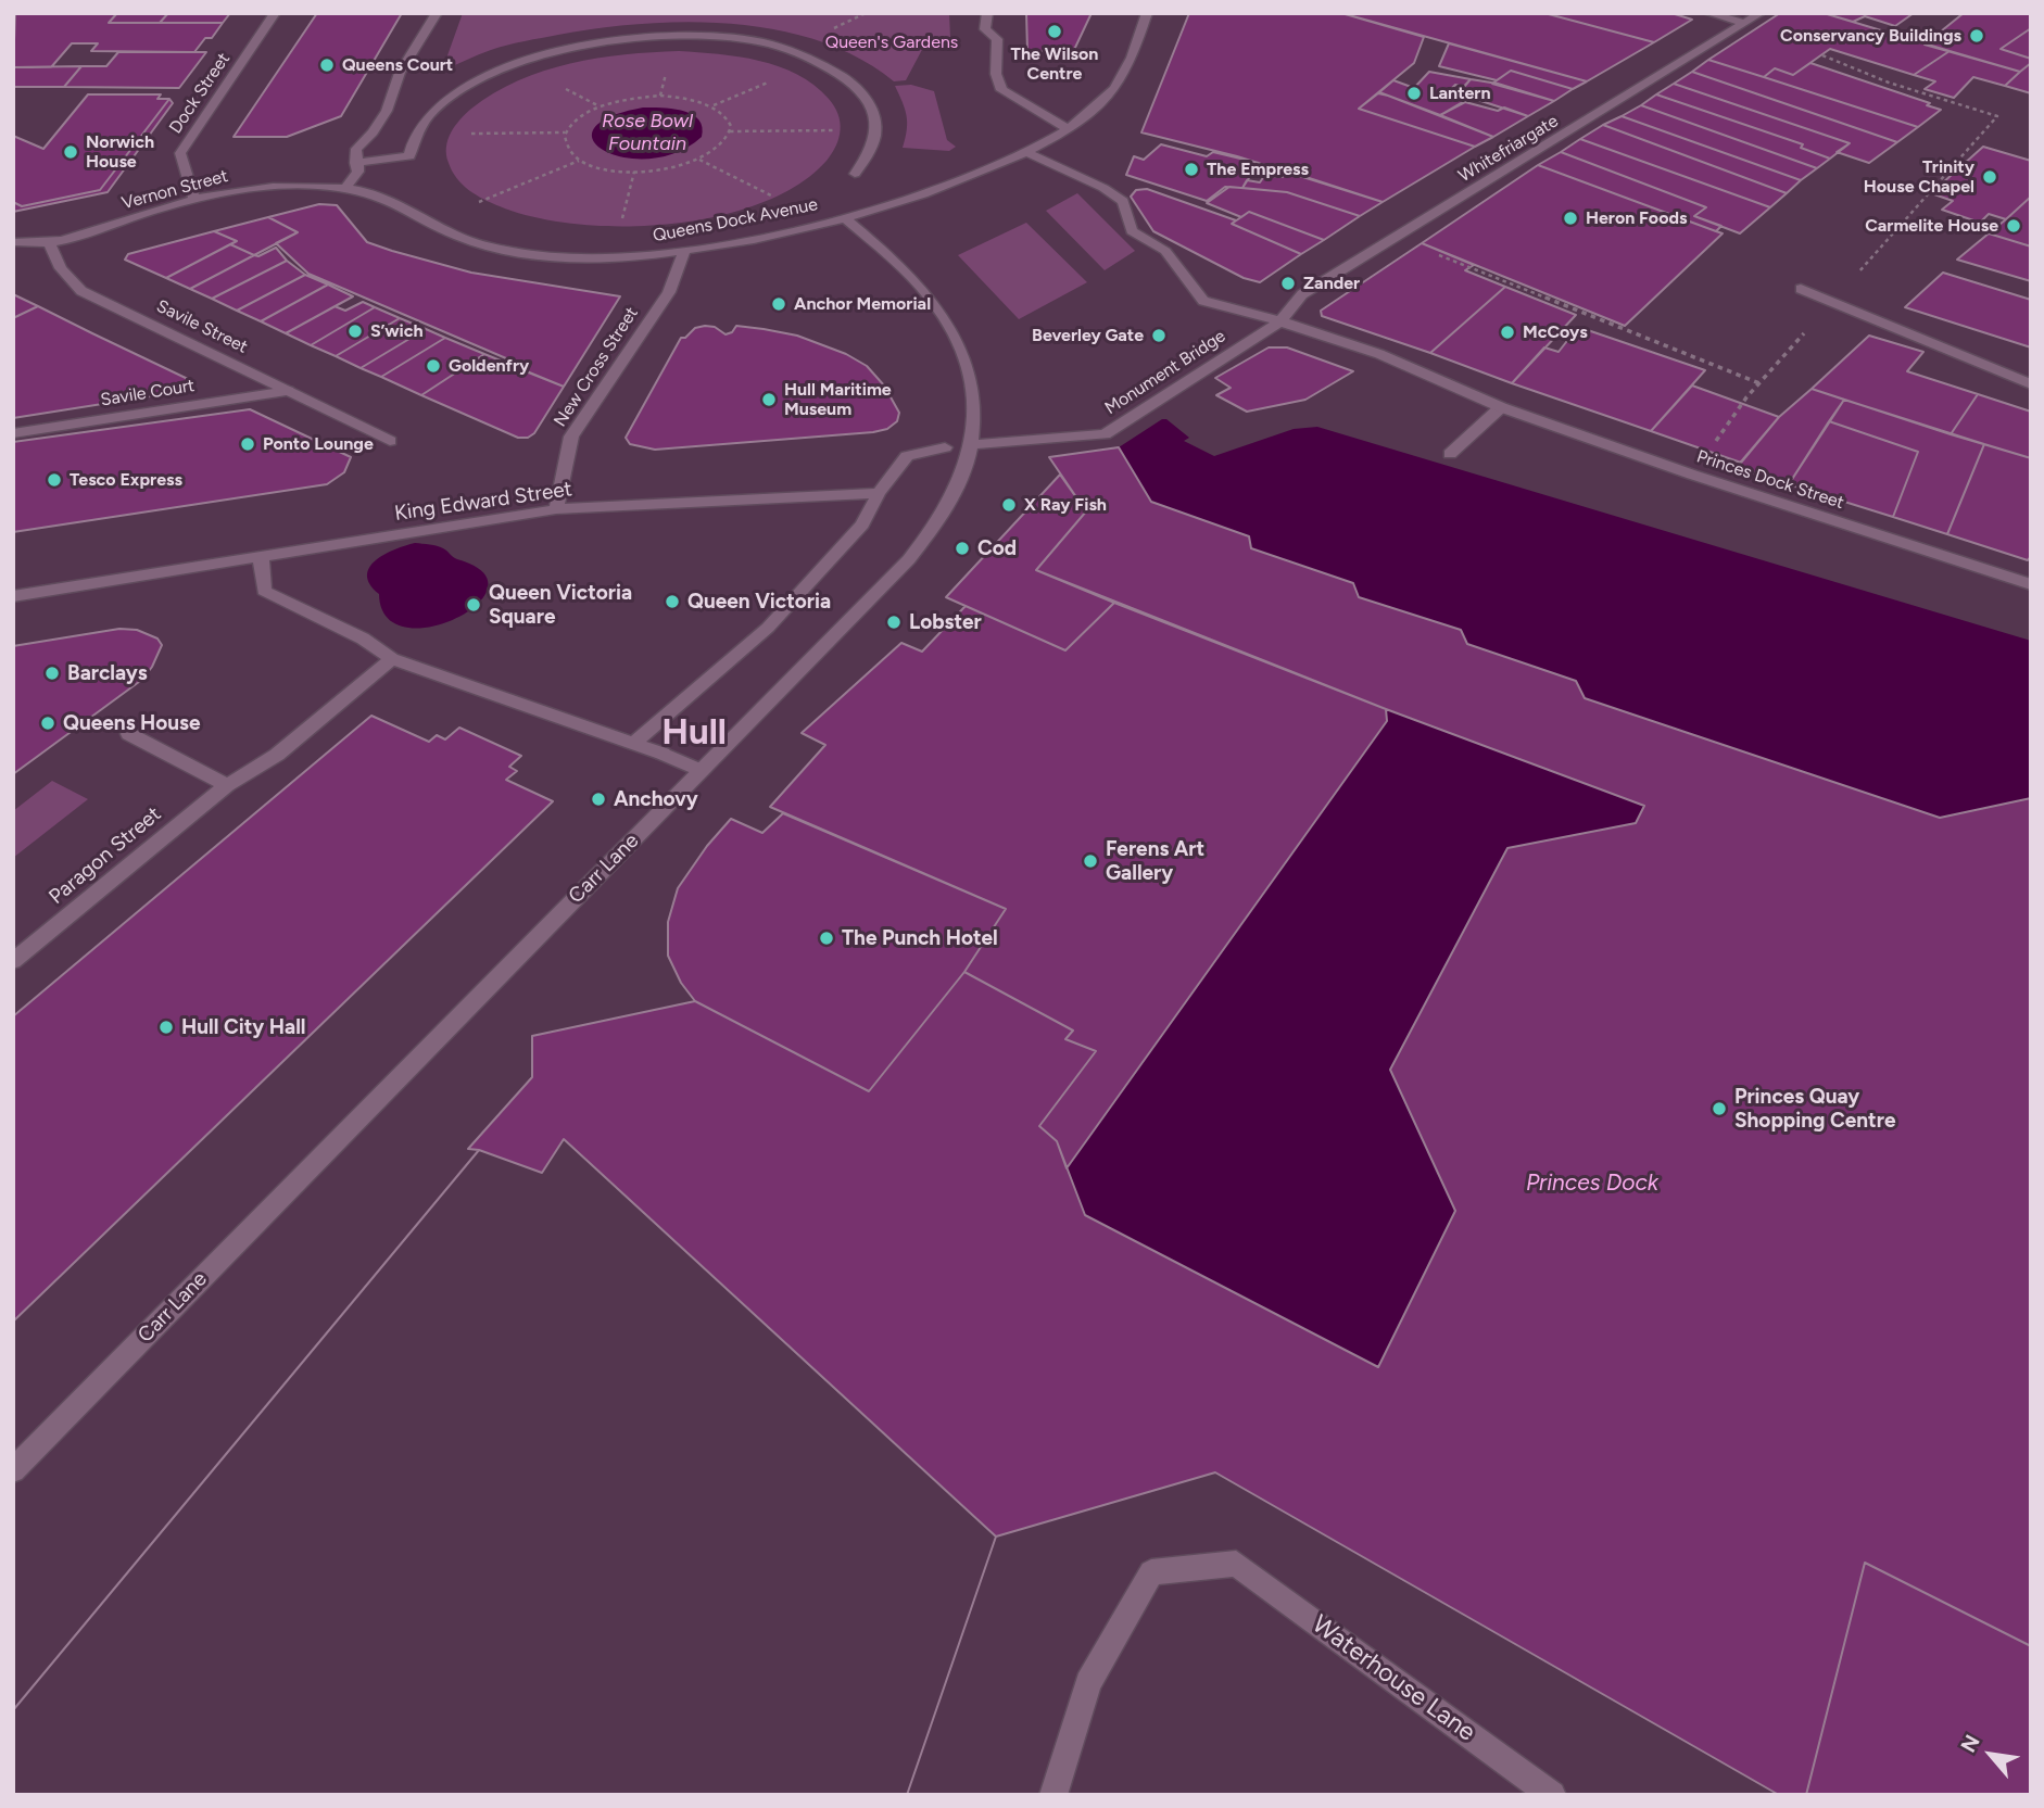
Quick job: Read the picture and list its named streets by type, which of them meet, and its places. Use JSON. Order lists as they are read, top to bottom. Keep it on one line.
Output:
{"streets":{"street":["Dock Street","Whitefriargate","Vernon Street","Queens Dock Avenue","Savile Street","New Cross Street","Monument Bridge","Savile Court","Princes Dock Street","King Edward Street","Paragon Street","Carr Lane","Waterhouse Lane"]},"crossings":[["Dock Street","Vernon Street"],["Whitefriargate","Monument Bridge"],["Whitefriargate","Princes Dock Street"],["Vernon Street","Queens Dock Avenue"],["Vernon Street","Savile Street"],["Queens Dock Avenue","New Cross Street"],["Queens Dock Avenue","Princes Dock Street"],["Queens Dock Avenue","Carr Lane"],["Savile Street","Savile Court"],["New Cross Street","King Edward Street"],["Monument Bridge","Princes Dock Street"],["Monument Bridge","Carr Lane"]],"districts":["Hull"],"water":["Rose Bowl Fountain","Princes Dock"],"parks":["Queen's Gardens"],"places":["The Wilson Centre","Conservancy Buildings","Queens Court","Lantern","Norwich House","The Empress","Trinity House Chapel","Heron Foods","Carmelite House","Zander","Anchor Memorial","S’wich","McCoys","Beverley Gate","Goldenfry","Hull Maritime Museum","Ponto Lounge","Tesco Express","X Ray Fish","Cod","Queen Victoria","Queen Victoria Square","Lobster","Barclays","Queens House","Anchovy","Ferens Art Gallery","The Punch Hotel","Hull City Hall","Princes Quay Shopping Centre"],"north":"top left"}
